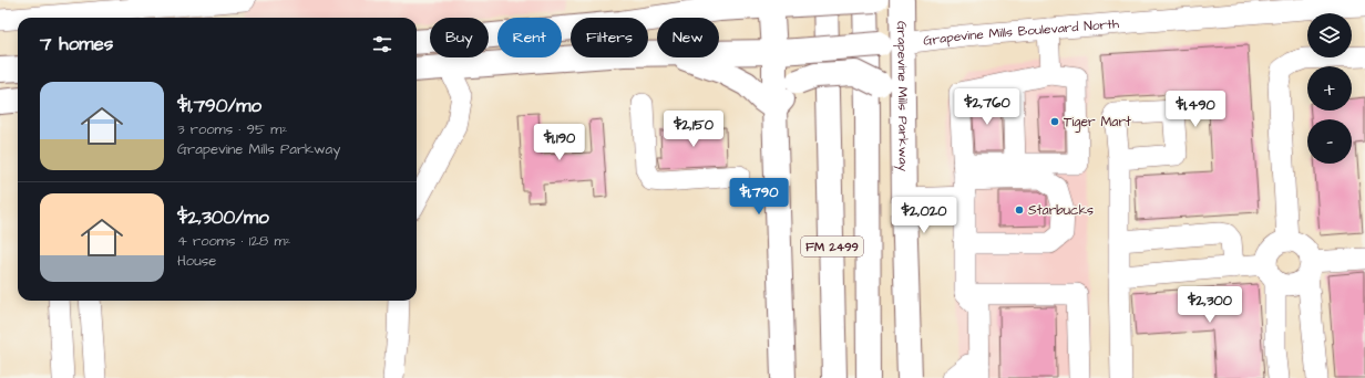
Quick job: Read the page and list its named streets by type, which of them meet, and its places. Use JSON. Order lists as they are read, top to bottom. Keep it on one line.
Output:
{"streets":{"main road":["Grapevine Mills Boulevard North","Grapevine Mills Parkway","FM 2499"]},"crossings":[["Grapevine Mills Boulevard North","Grapevine Mills Parkway"]],"places":["Tiger Mart","Starbucks"],"page":{"map_buttons":["+","−"],"chip":["Buy","Rent","Filters","New"],"heading":"7 homes","list":[{"name":"$1,790/mo","note":"3 rooms · 95 m² · Grapevine Mills Parkway"},{"name":"$2,300/mo","note":"4 rooms · 128 m² · House"}],"price":["$2,760","$1,490","$2,150","$1,190","$1,790","$2,020","$2,300"]}}
